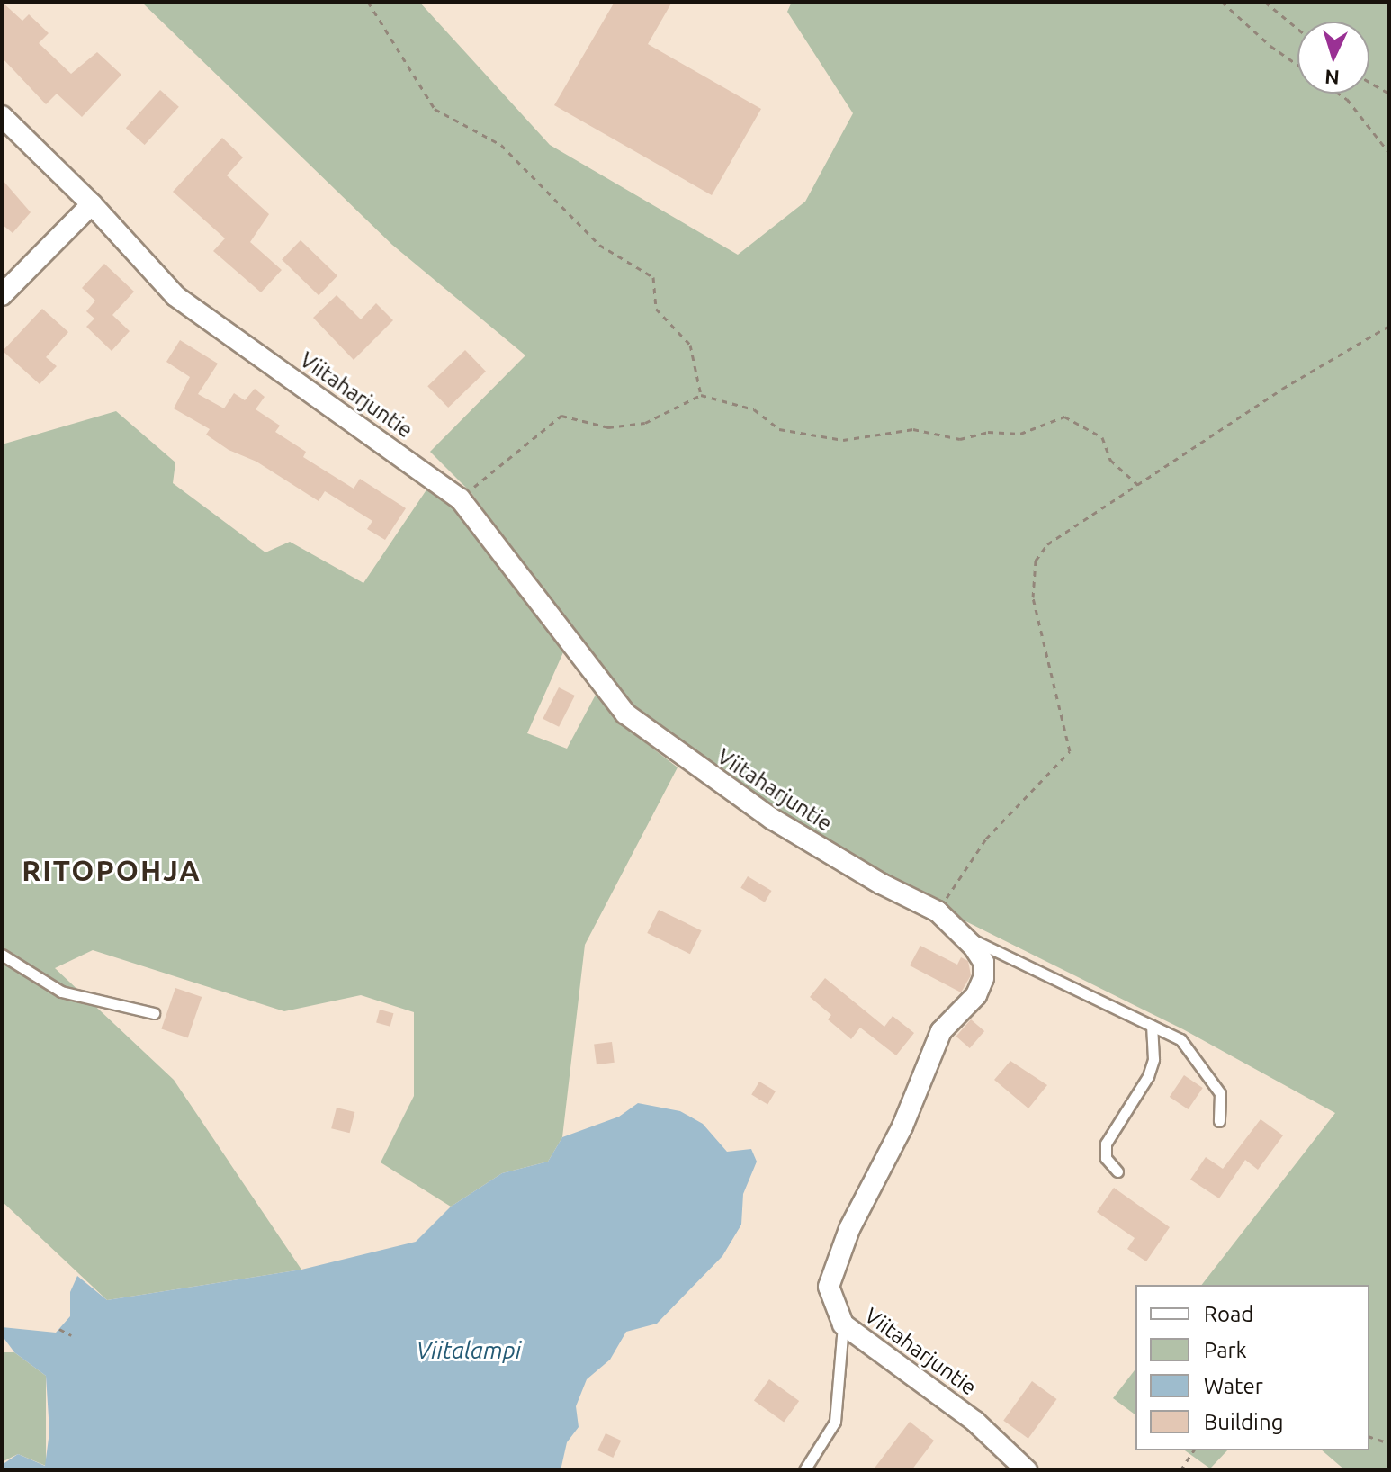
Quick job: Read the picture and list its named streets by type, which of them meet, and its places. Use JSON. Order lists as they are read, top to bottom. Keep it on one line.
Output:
{"streets":{"street":["Viitaharjuntie"]},"districts":["RITOPOHJA"],"water":["Viitalampi"],"legend":["Road","Park","Water","Building"],"north":"bottom"}
